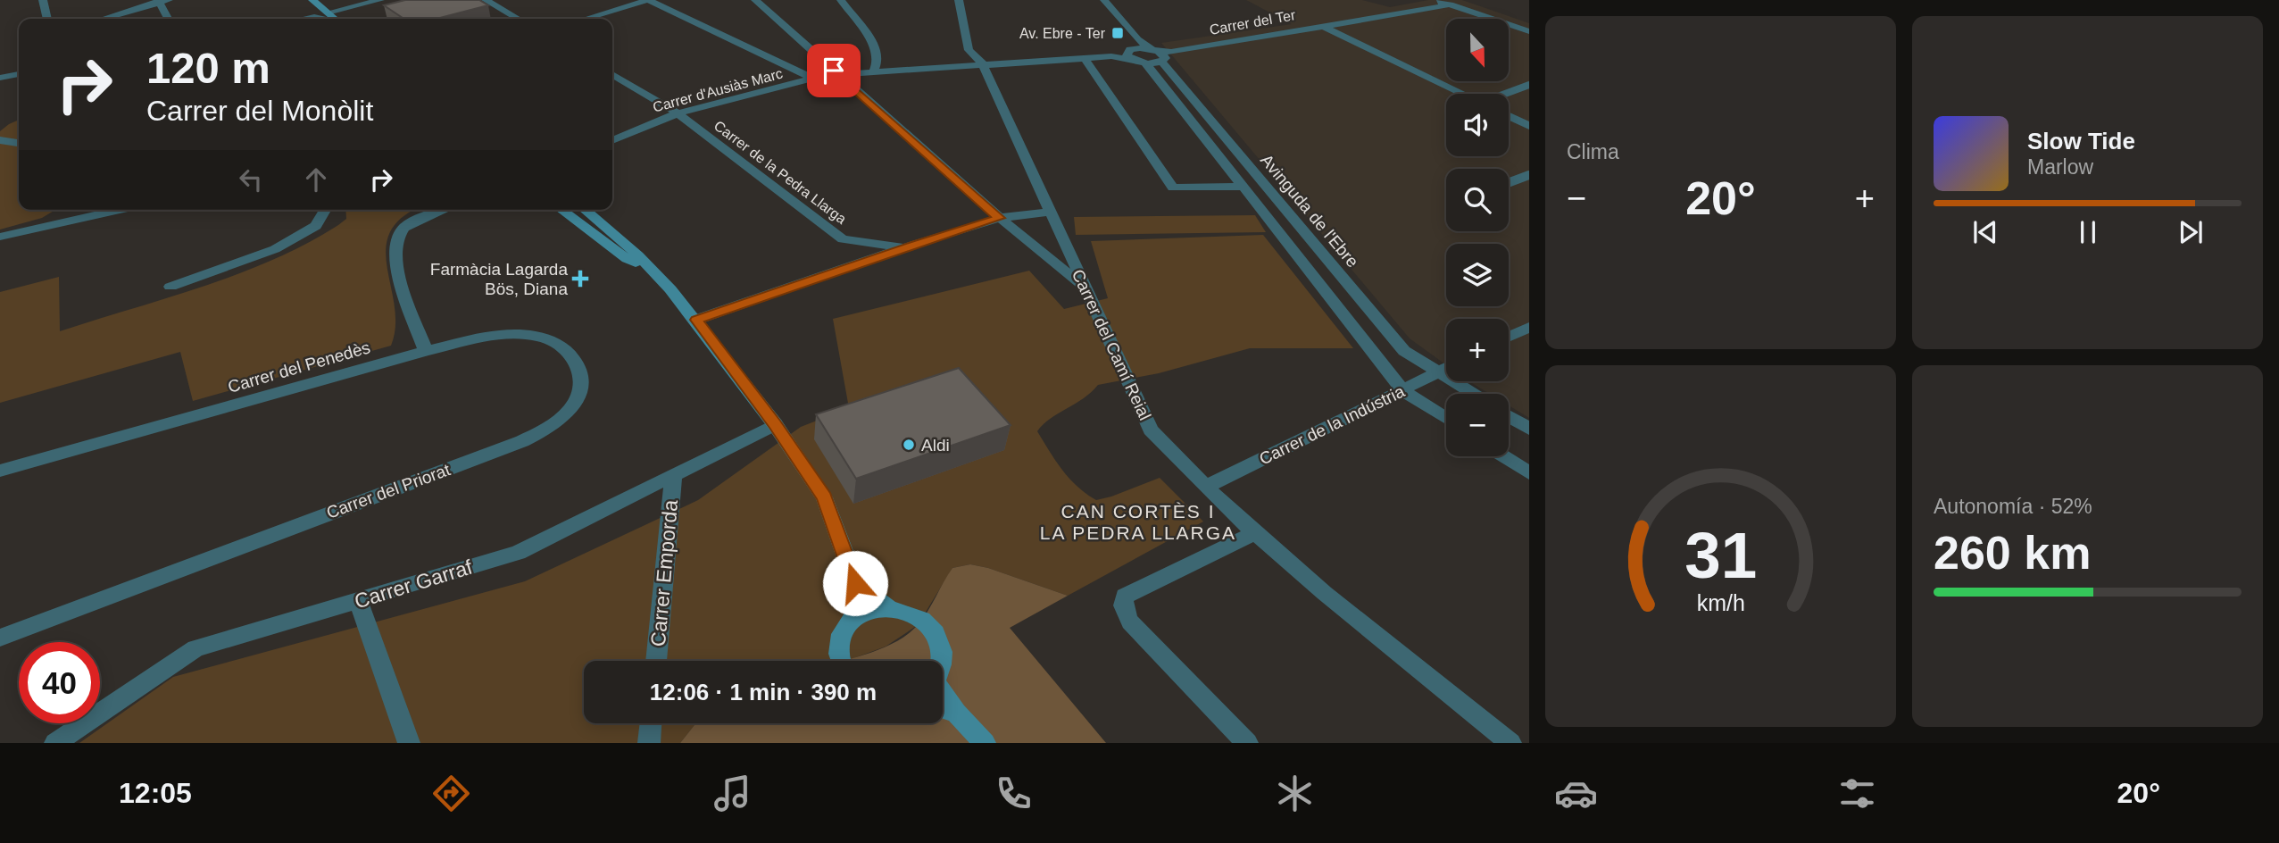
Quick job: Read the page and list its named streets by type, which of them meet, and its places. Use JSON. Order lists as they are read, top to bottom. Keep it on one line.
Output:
{"streets":{"street":["Carrer del Ter","Carrer d'Ausiàs Marc","Carrer de la Pedra Llarga","Avinguda de l'Ebre","Carrer del Camí Reial","Carrer del Penedès","Carrer de la Indústria","Carrer del Priorat","Carrer Emporda","Carrer Garraf"]},"crossings":[["Carrer del Ter","Avinguda de l'Ebre"],["Carrer d'Ausiàs Marc","Carrer de la Pedra Llarga"],["Carrer d'Ausiàs Marc","Carrer del Camí Reial"],["Avinguda de l'Ebre","Carrer de la Indústria"],["Carrer del Camí Reial","Carrer de la Indústria"],["Carrer del Penedès","Carrer del Priorat"],["Carrer Emporda","Carrer Garraf"]],"districts":["CAN CORTÈS I LA PEDRA LLARGA"],"places":{"transit":["Av. Ebre - Ter"],"health":["Farmàcia Lagarda Bös, Diana"],"other":["Aldi"]},"north":"bottom","page":{"tile":["Clima",["Autonomía · 52%","260 km"]],"map_buttons":["+","−"],"turn":["120 m","Carrer del Monòlit"],"song":["Slow Tide","Marlow"],"heat":["−","20°","+"],"limit":"40","trip":"12:06 · 1 min · 390 m","tabs":["12:05","20°"],"gauge":["31","km/h"]}}
